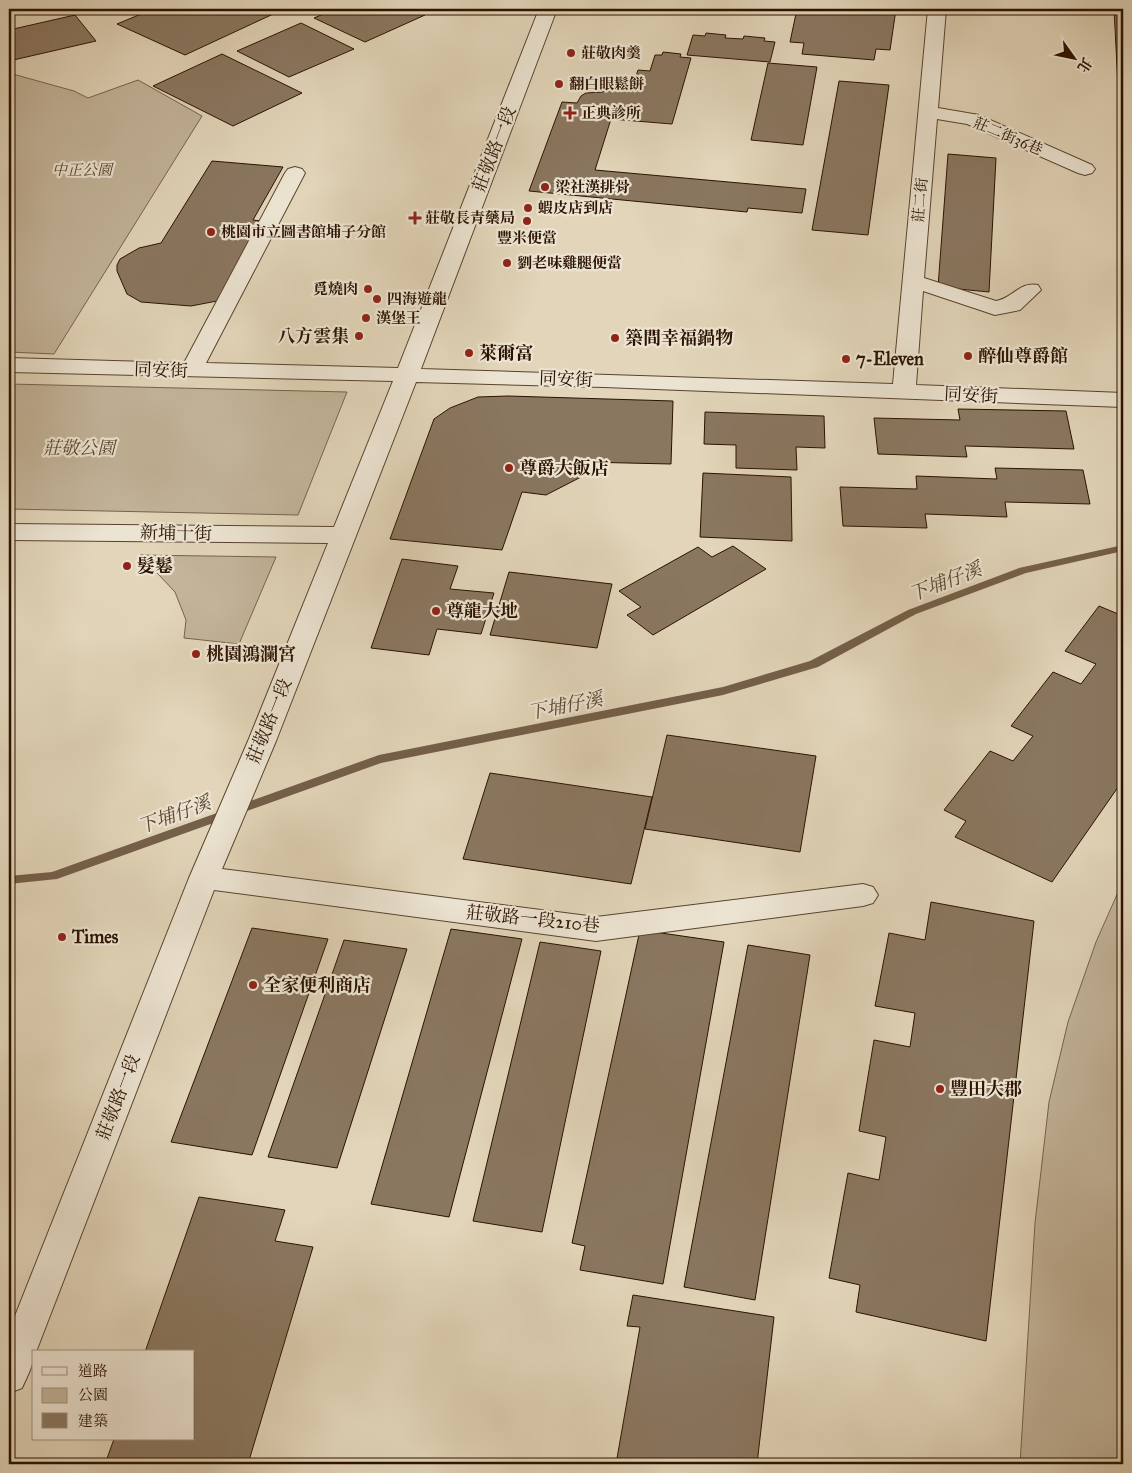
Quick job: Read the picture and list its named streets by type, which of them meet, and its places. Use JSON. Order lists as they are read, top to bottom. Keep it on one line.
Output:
{"streets":{"street":["莊二街36巷","莊敬路一段","莊二街","同安街","新埔十街","莊敬路一段210巷"]},"crossings":[["莊二街36巷","莊二街"],["莊敬路一段","同安街"],["莊敬路一段","新埔十街"],["莊敬路一段","莊敬路一段210巷"],["莊二街","同安街"]],"water":["下埔仔溪"],"parks":["中正公園","莊敬公園"],"places":{"other":["莊敬肉羹","翻白眼鬆餅","梁社漢排骨","蝦皮店到店","豐米便當","桃園市立圖書館埔子分館","劉老味雞腿便當","覓燒肉","四海遊龍","漢堡王","八方雲集","築間幸福鍋物","萊爾富","醉仙尊爵館","7-Eleven","尊爵大飯店","髮鬈","尊龍大地","桃園鴻瀾宮","Times","全家便利商店","豐田大郡"],"health":["正典診所","莊敬長青藥局"]},"legend":["道路","公園","建築"],"north":"bottom right"}
